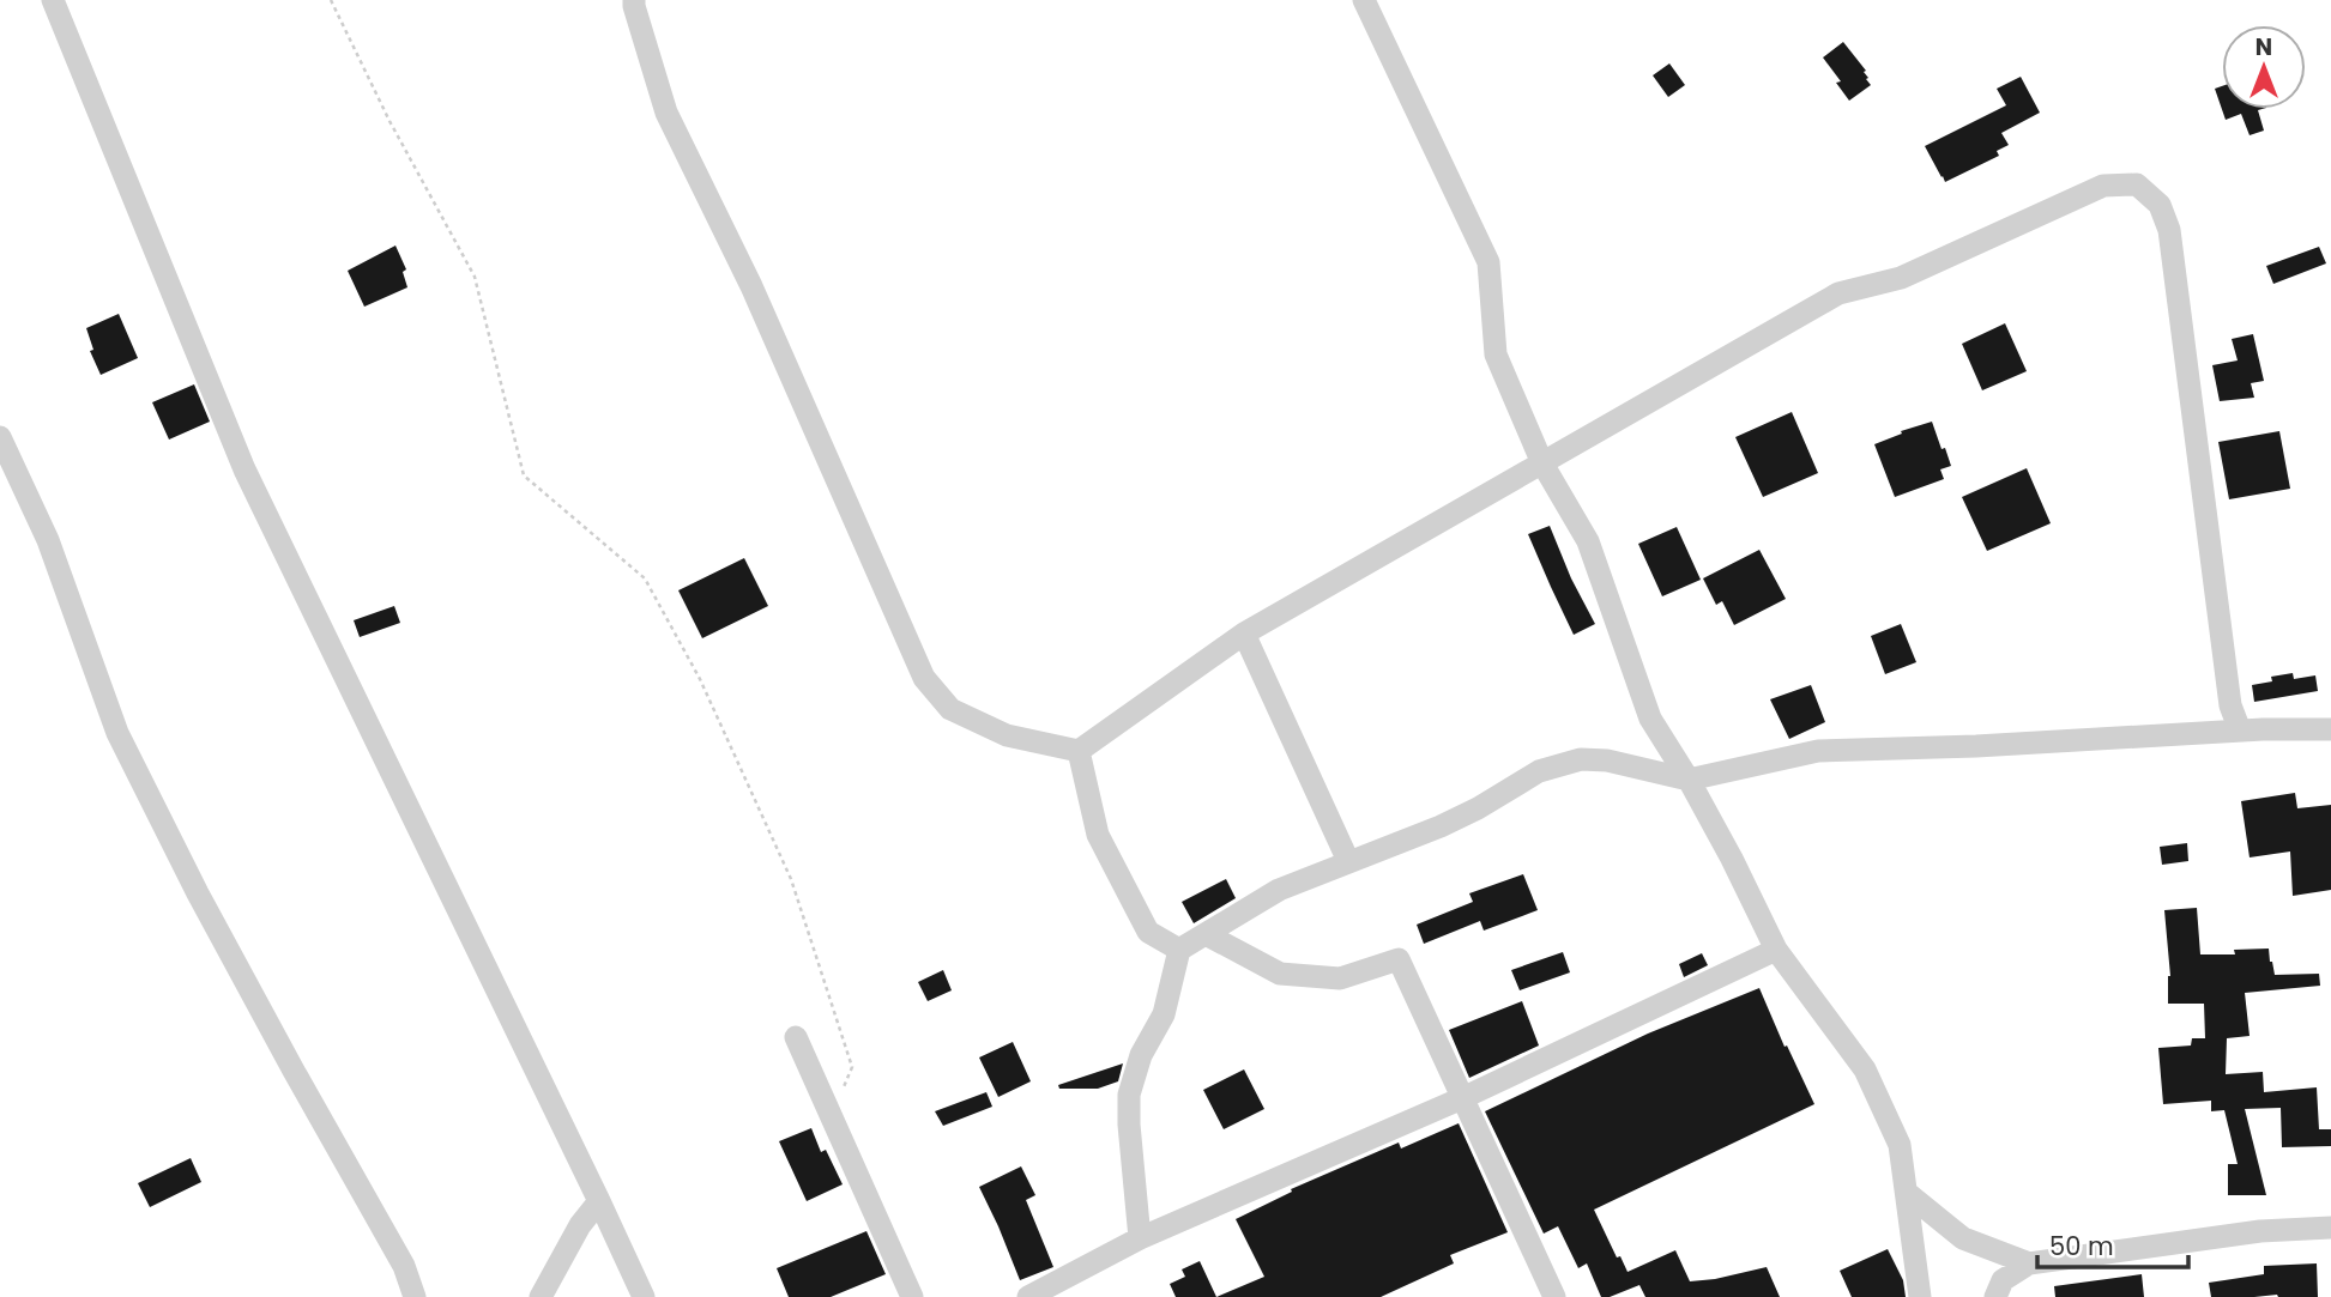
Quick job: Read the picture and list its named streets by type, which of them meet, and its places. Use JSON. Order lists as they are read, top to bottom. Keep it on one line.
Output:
{"scale_bar":"50 m","north":"top"}
